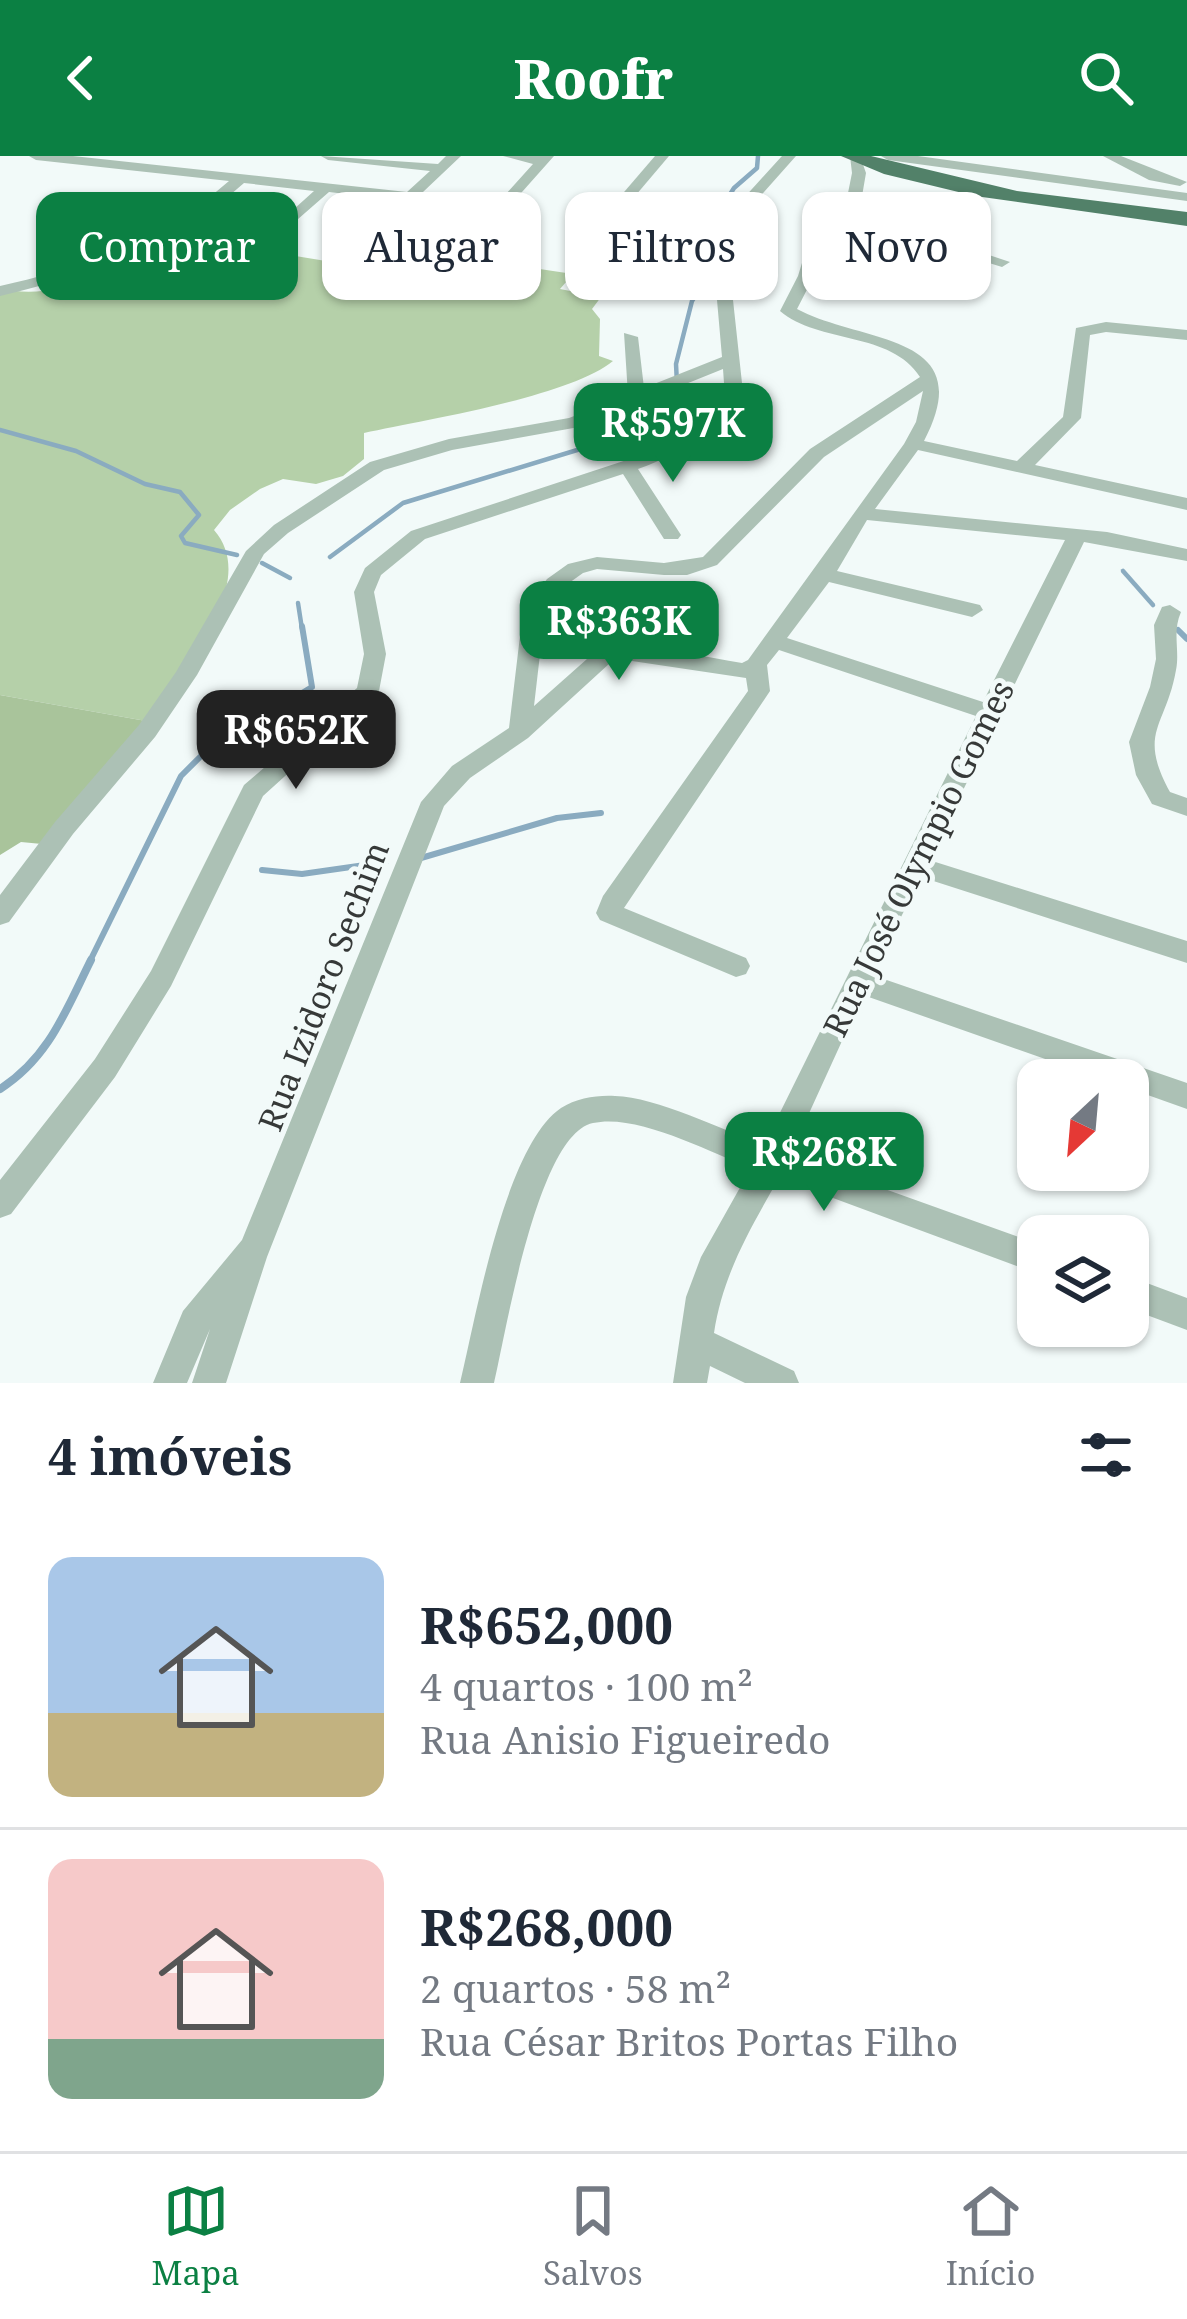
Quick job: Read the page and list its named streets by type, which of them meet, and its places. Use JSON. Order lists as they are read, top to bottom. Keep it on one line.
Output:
{"streets":{"street":["Rua José Olympio Gomes","Rua Izidoro Sechim"]},"north":"bottom left","page":{"header":"Roofr","chip":["Comprar","Alugar","Filtros","Novo"],"price":["R$597K","R$363K","R$652K","R$268K"],"heading":"4 imóveis","list":[{"name":"R$652,000","note":"4 quartos · 100 m² · Rua Anisio Figueiredo"},{"name":"R$268,000","note":"2 quartos · 58 m² · Rua César Britos Portas Filho"}],"tabs":["Mapa","Salvos","Início"]}}
